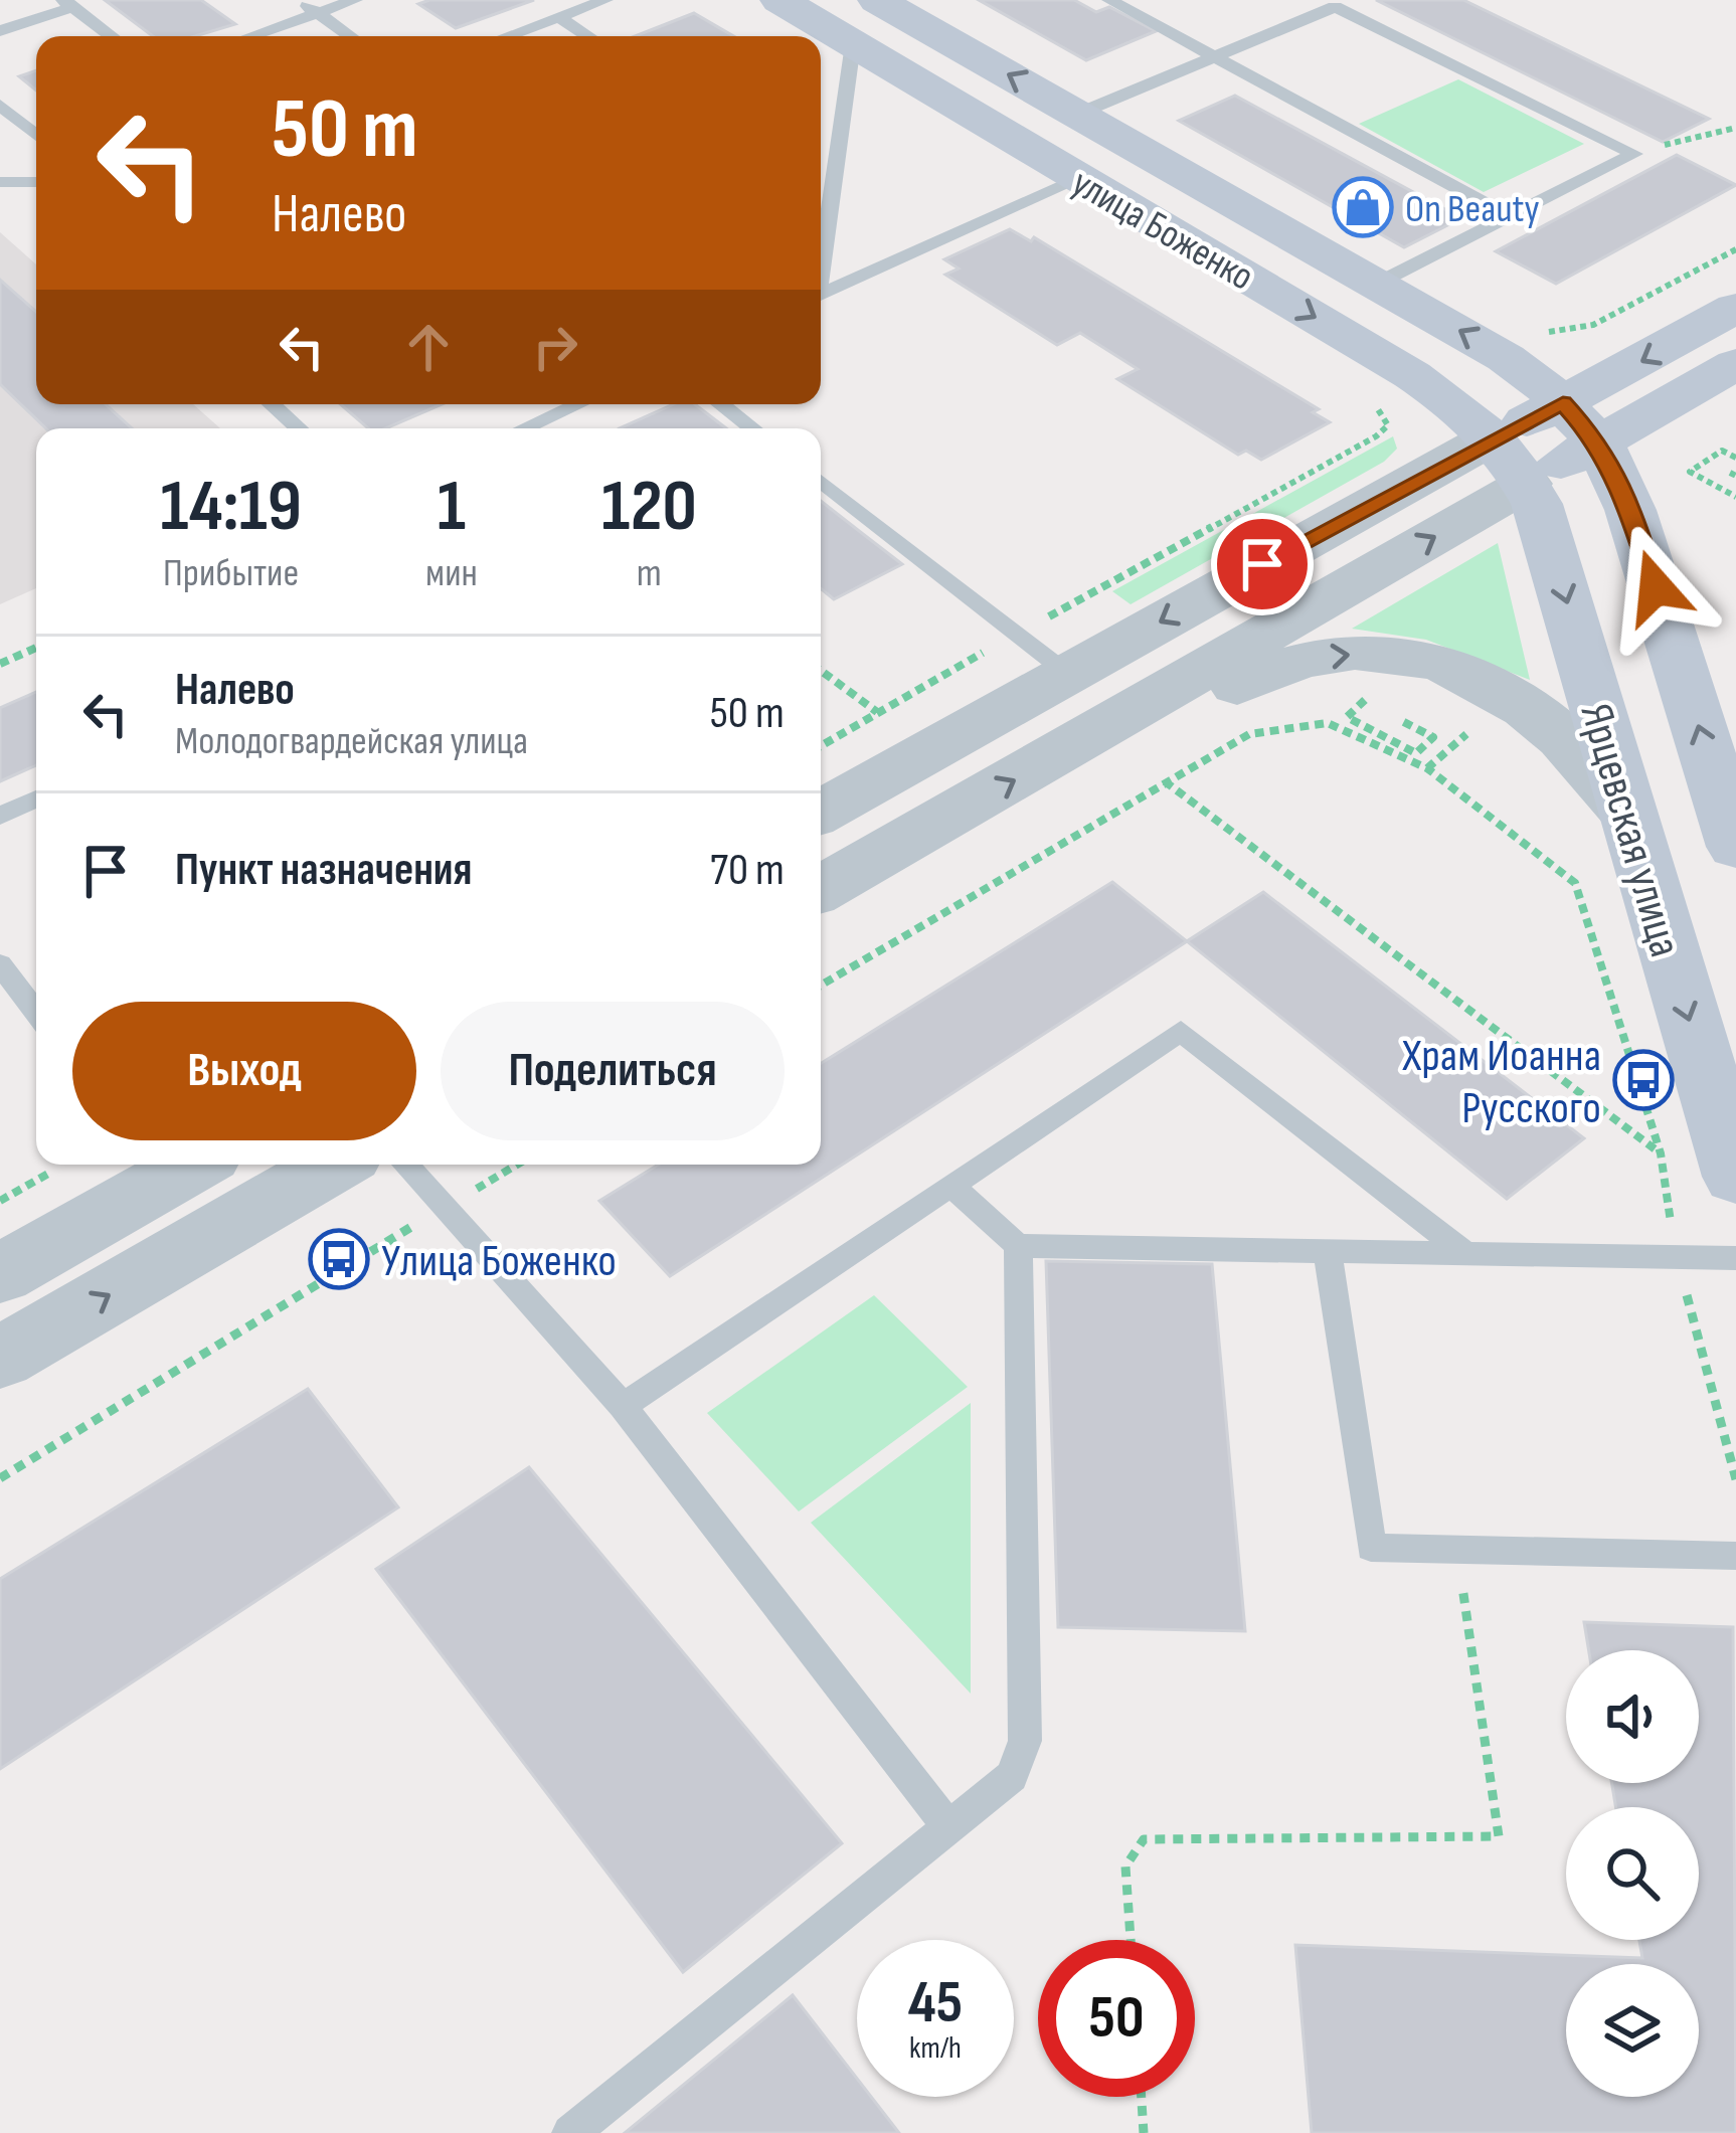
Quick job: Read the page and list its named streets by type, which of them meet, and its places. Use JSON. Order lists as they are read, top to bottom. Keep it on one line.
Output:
{"streets":{"main road":["улица Боженко","Ярцевская улица"]},"crossings":[["улица Боженко","Ярцевская улица"]],"places":{"shop":["On Beauty"],"bus stop":["Храм Иоанна Русского","Улица Боженко"]},"page":{"turn":["50 m","Налево"],"eta":["14:19","Прибытие","1","мин","120","m"],"list":[{"name":"Налево","note":"Молодогвардейская улица","value":"50 m"},{"name":"Пункт назначения","value":"70 m"}],"buttons":["Выход","Поделиться"],"speed":"45 km/h","limit":"50"}}
